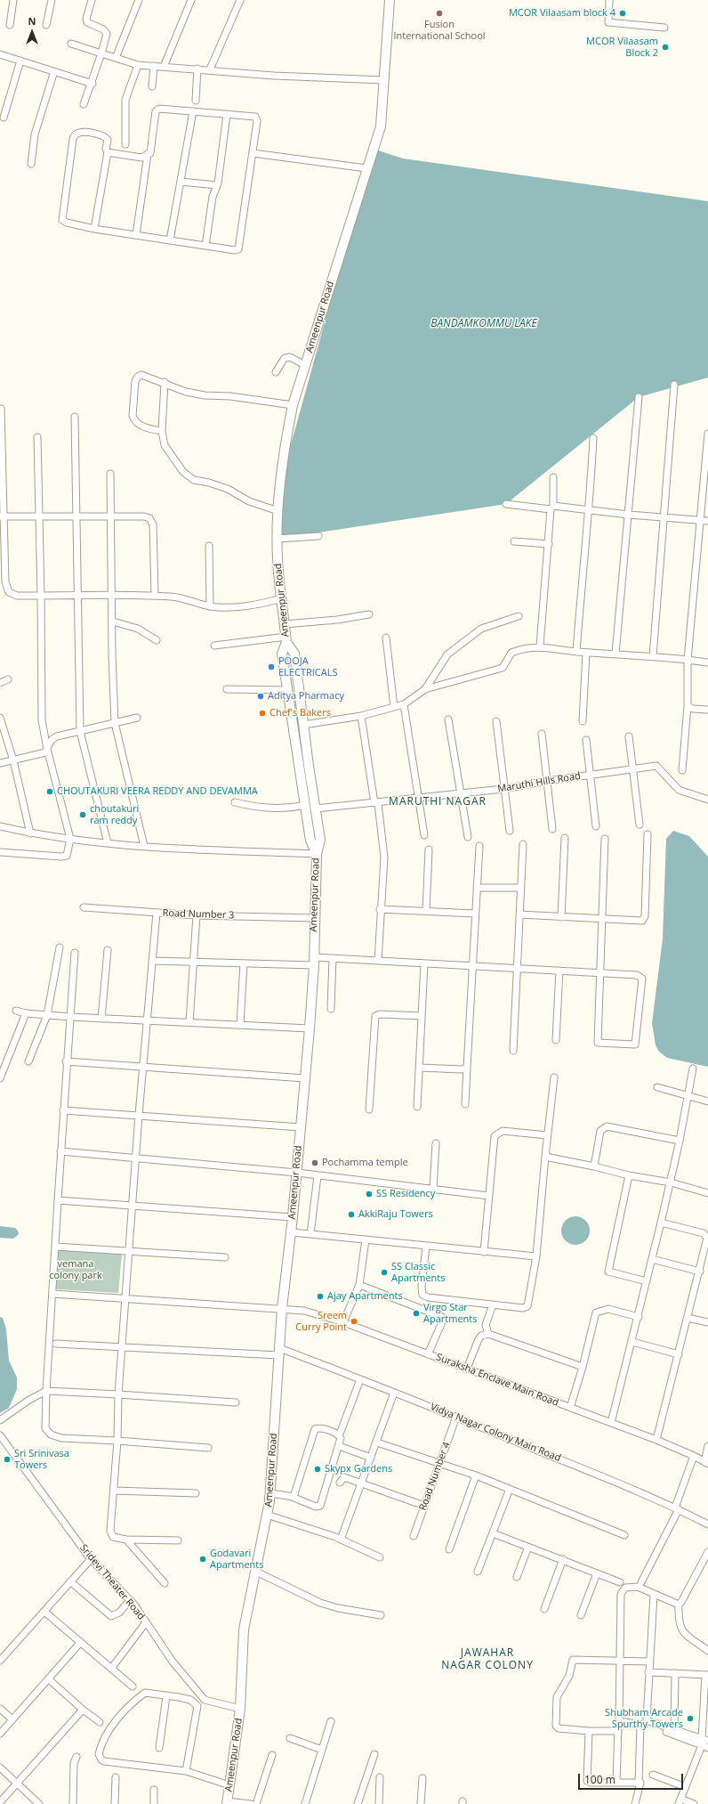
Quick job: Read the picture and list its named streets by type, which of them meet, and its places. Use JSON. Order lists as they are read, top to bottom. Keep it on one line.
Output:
{"streets":{"street":["Ameenpur Road","Maruthi Hills Road","Road Number 3","Suraksha Enclave Main Road","Vidya Nagar Colony Main Road","Road Number 4","Sridevi Theater Road"]},"crossings":[["Ameenpur Road","Road Number 3"],["Ameenpur Road","Suraksha Enclave Main Road"],["Ameenpur Road","Vidya Nagar Colony Main Road"],["Ameenpur Road","Sridevi Theater Road"],["Vidya Nagar Colony Main Road","Road Number 4"]],"districts":["MARUTHI NAGAR","JAWAHAR NAGAR COLONY"],"water":["BANDAMKOMMU LAKE"],"parks":["vemana colony park"],"places":["Fusion International School","MCOR Vilaasam block 4","MCOR Vilaasam Block 2","POOJA ELECTRICALS","Aditya Pharmacy","Chef's Bakers","CHOUTAKURI VEERA REDDY AND DEVAMMA","choutakuri ram reddy","Pochamma temple","SS Residency","AkkiRaju Towers","SS Classic Apartments","Ajay Apartments","Virgo Star Apartments","Sreem Curry Point","Sri Srinivasa Towers","Skypx Gardens","Godavari Apartments","Shubham Arcade Spurthy Towers"],"scale_bar":"100 m","north":"top"}
